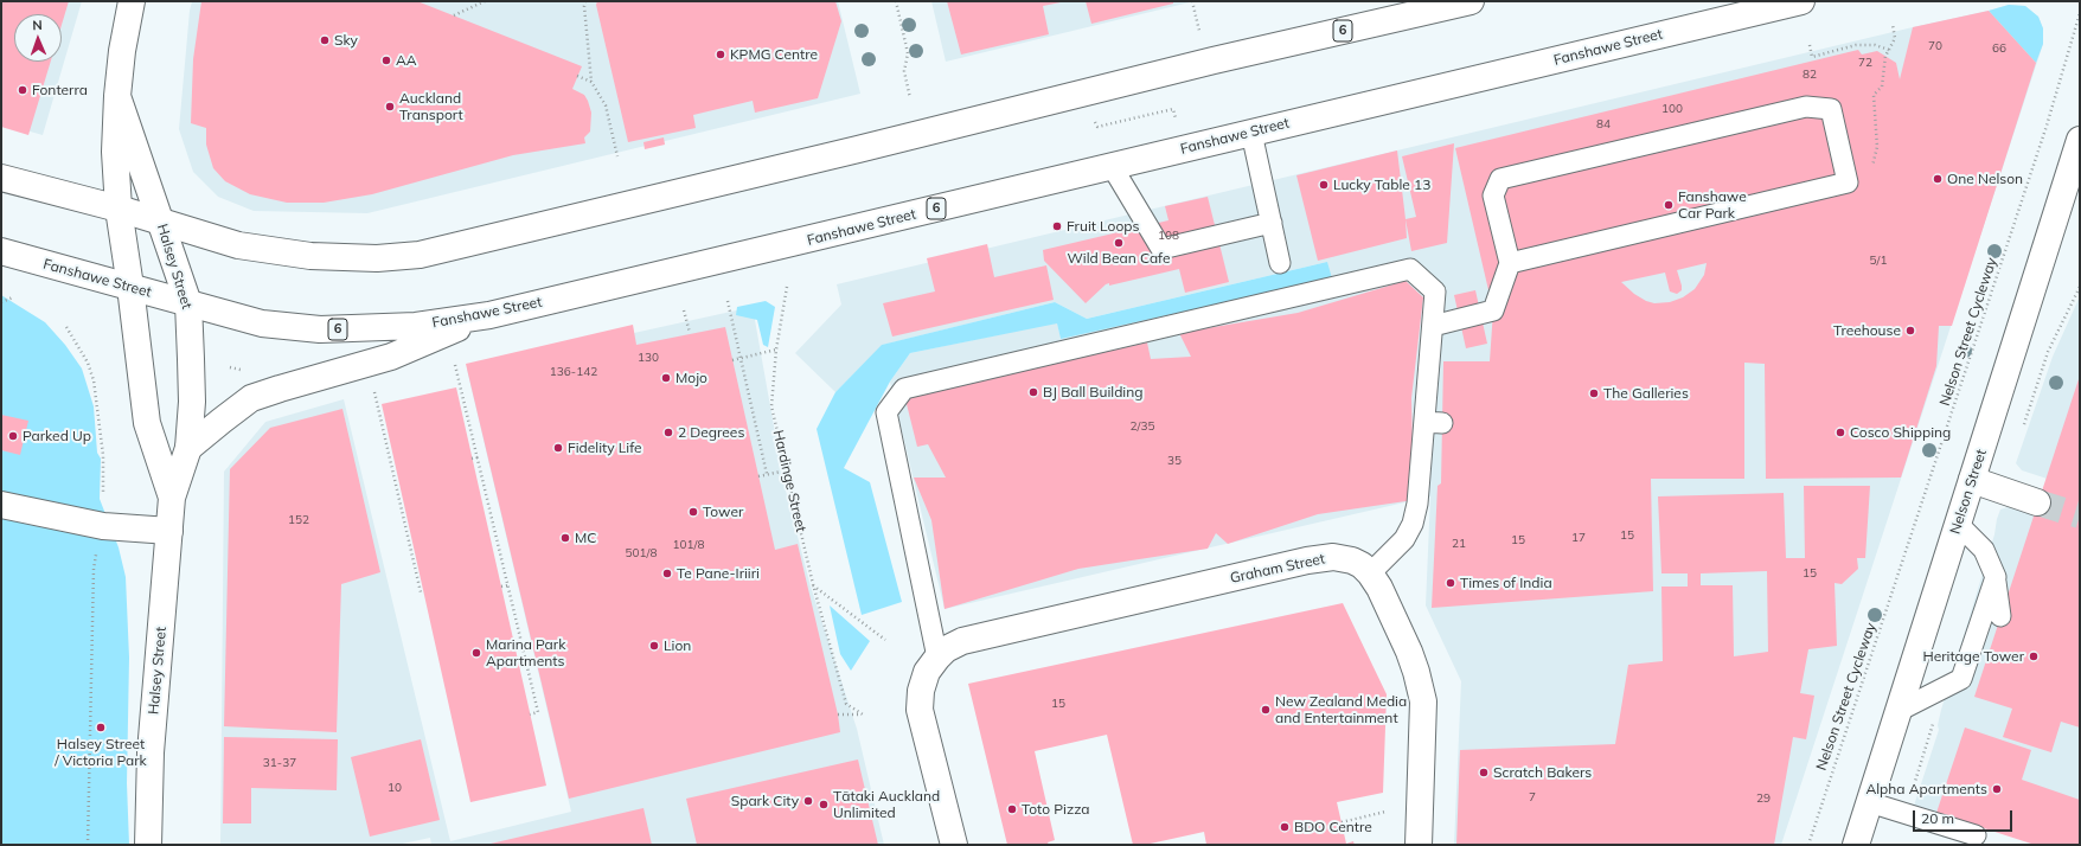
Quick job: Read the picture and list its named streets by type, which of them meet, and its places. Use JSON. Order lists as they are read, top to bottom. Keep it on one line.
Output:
{"streets":{"main road":["6","Fanshawe Street","Halsey Street","Nelson Street","Graham Street"],"path":["Nelson Street Cycleway","Hardinge Street"]},"crossings":[["6","Halsey Street"],["Fanshawe Street","Halsey Street"]],"places":["Sky","KPMG Centre","AA","Fonterra","Auckland Transport","One Nelson","Lucky Table 13","Fanshawe Car Park","Fruit Loops","Wild Bean Cafe","Treehouse","Mojo","BJ Ball Building","The Galleries","2 Degrees","Cosco Shipping","Parked Up","Fidelity Life","Tower","MC","Te Pane-Iriiri","Times of India","Lion","Marina Park Apartments","Heritage Tower","New Zealand Media and Entertainment","Halsey Street / Victoria Park","Scratch Bakers","Alpha Apartments","Spark City","Tātaki Auckland Unlimited","Toto Pizza","BDO Centre"],"house_numbers":["70","66","72","82","100","84","108","5/1","130","136-142","2/35","35","152","15","17","15","21","101/8","501/8","15","15","31-37","10","7","29"],"scale_bar":"20 m","north":"top"}
